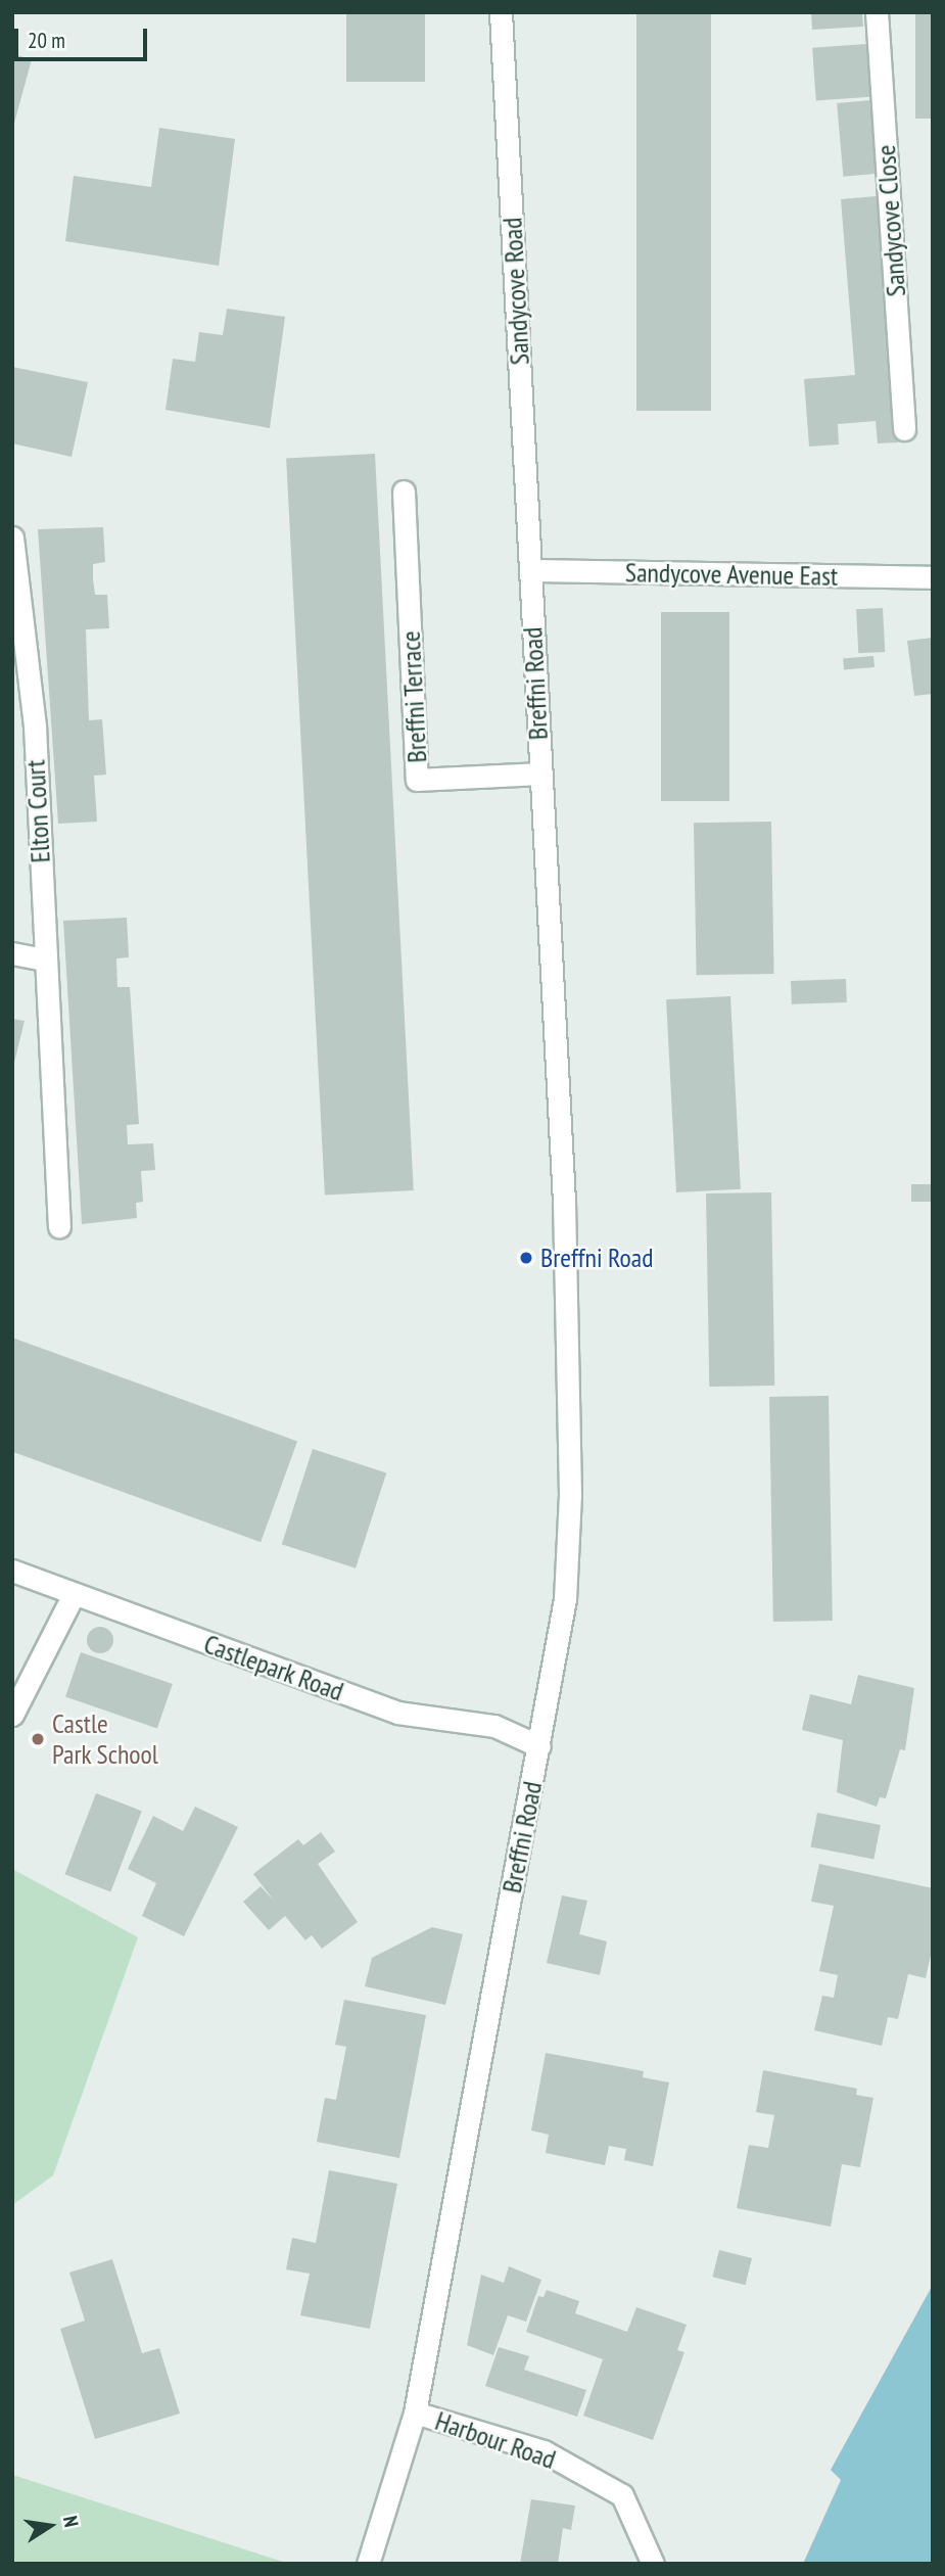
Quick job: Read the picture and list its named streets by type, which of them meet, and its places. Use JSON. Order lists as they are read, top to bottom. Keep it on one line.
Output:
{"streets":{"main road":["Sandycove Close","Sandycove Road","Sandycove Avenue East","Breffni Road","Breffni Terrace","Elton Court","Castlepark Road","Harbour Road"]},"crossings":[["Sandycove Road","Sandycove Avenue East"],["Sandycove Road","Breffni Road"],["Sandycove Avenue East","Breffni Road"],["Breffni Road","Breffni Terrace"],["Breffni Road","Castlepark Road"],["Breffni Road","Harbour Road"]],"places":["Breffni Road","Castle Park School"],"scale_bar":"20 m","north":"right"}
